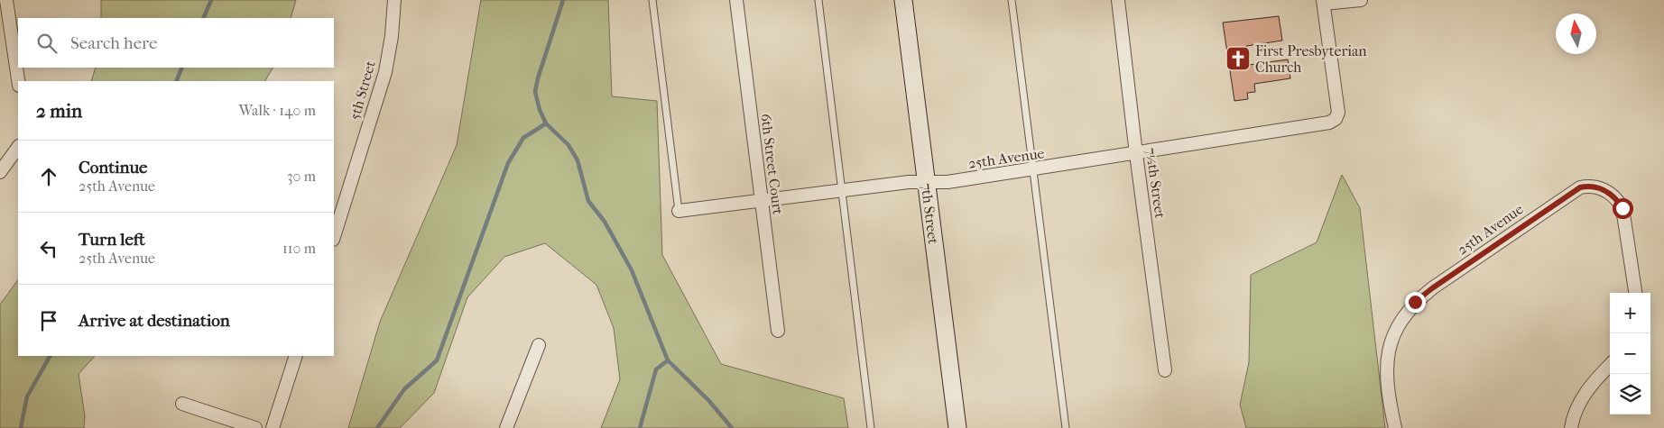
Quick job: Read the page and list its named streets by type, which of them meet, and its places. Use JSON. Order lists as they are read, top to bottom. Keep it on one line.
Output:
{"streets":{"main road":["7th Street"],"street":["5th Street","25th Avenue","6th Street Court","7½th Street"]},"crossings":[["25th Avenue","6th Street Court"],["25th Avenue","7½th Street"],["25th Avenue","7th Street"]],"places":{"church":["First Presbyterian Church"]},"north":"top","page":{"search":"Search here","heading":["2 min","Walk · 140 m"],"list":[["Continue","25th Avenue","30 m"],["Turn left","25th Avenue","110 m"],"Arrive at destination"],"map_buttons":["+","−"]}}
